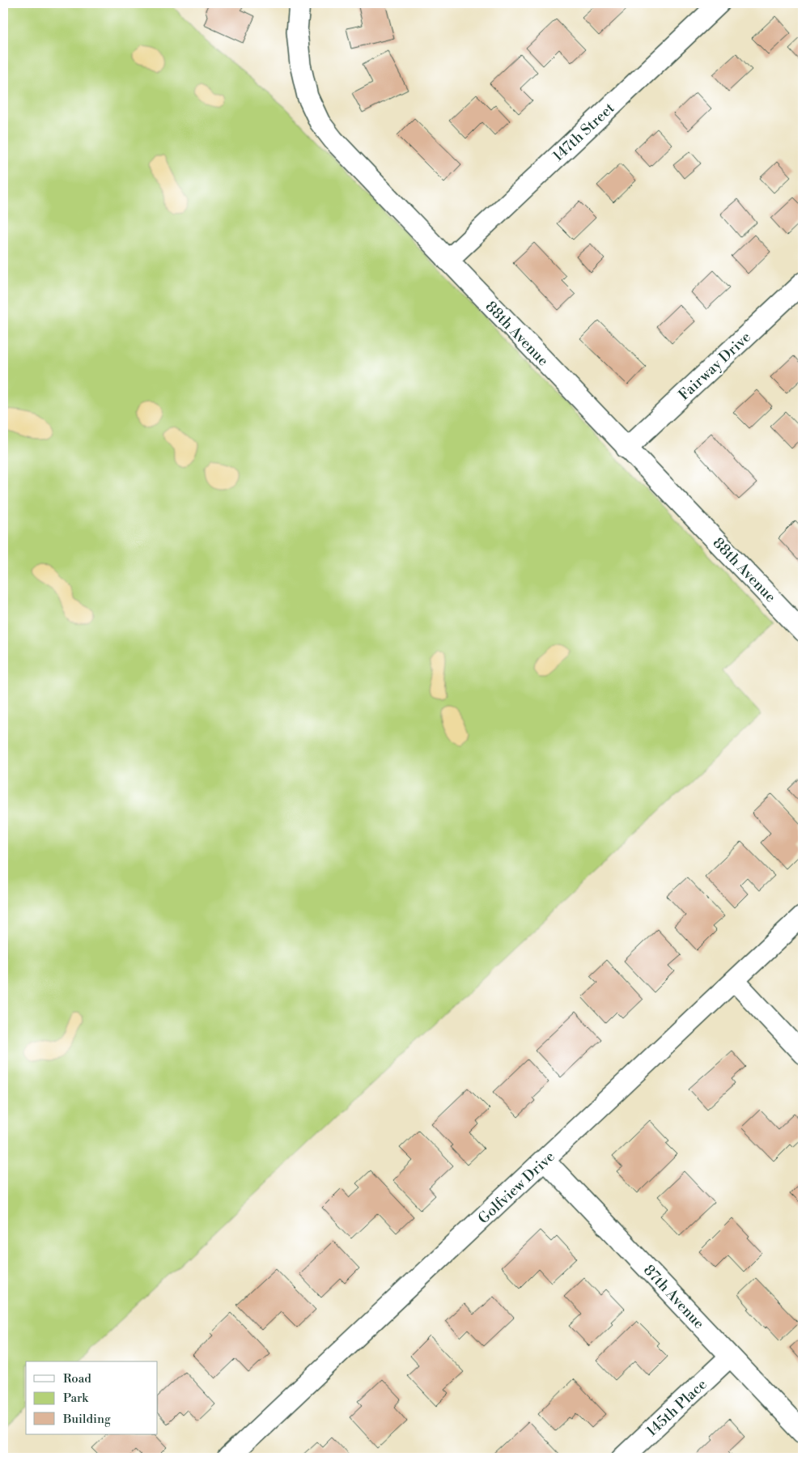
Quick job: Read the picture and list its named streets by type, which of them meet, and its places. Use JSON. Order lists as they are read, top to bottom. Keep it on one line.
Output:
{"streets":{"street":["147th Street","88th Avenue","Fairway Drive","Golfview Drive","87th Avenue","145th Place"]},"crossings":[["147th Street","88th Avenue"],["88th Avenue","Fairway Drive"],["Golfview Drive","87th Avenue"],["87th Avenue","145th Place"]],"legend":["Road","Park","Building"]}
